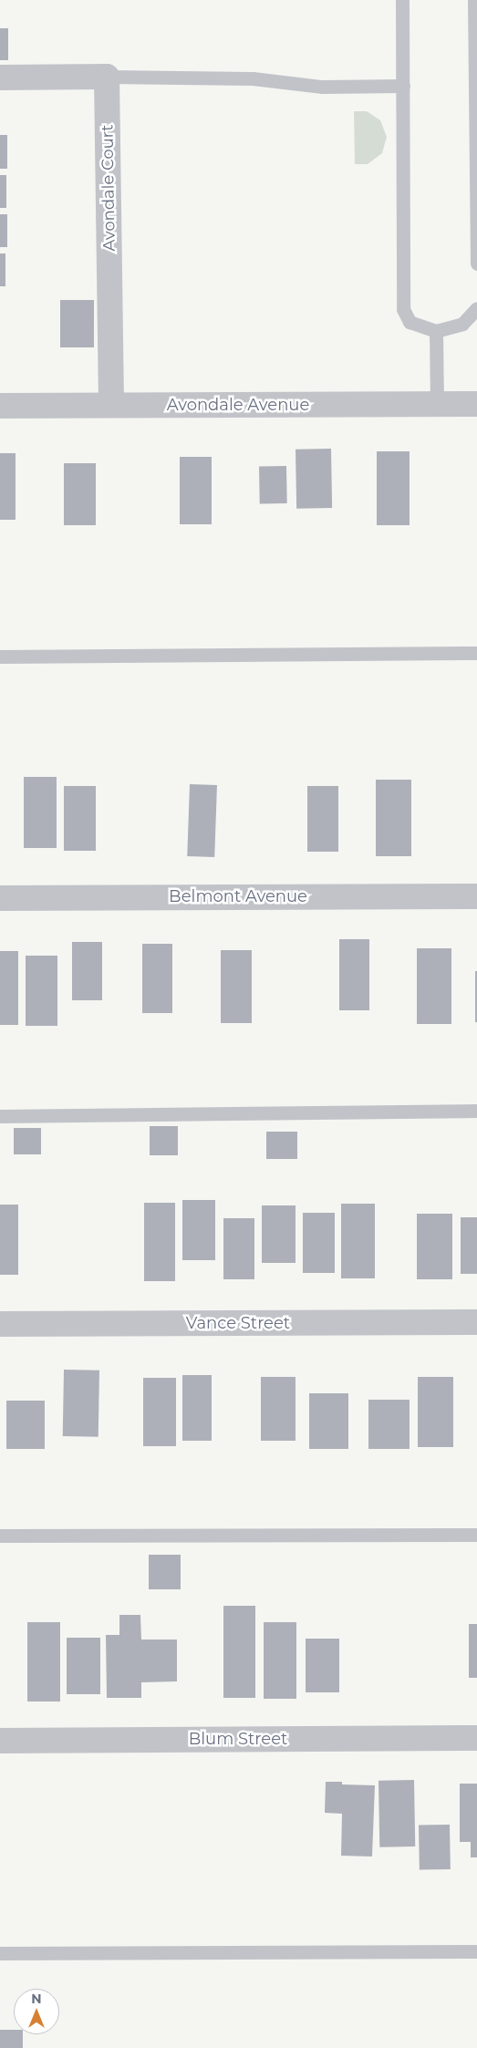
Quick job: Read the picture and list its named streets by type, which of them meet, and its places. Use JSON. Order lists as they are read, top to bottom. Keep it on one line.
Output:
{"streets":{"street":["Avondale Court","Avondale Avenue","Belmont Avenue","Vance Street","Blum Street"]},"crossings":[["Avondale Court","Avondale Avenue"]],"north":"top"}
